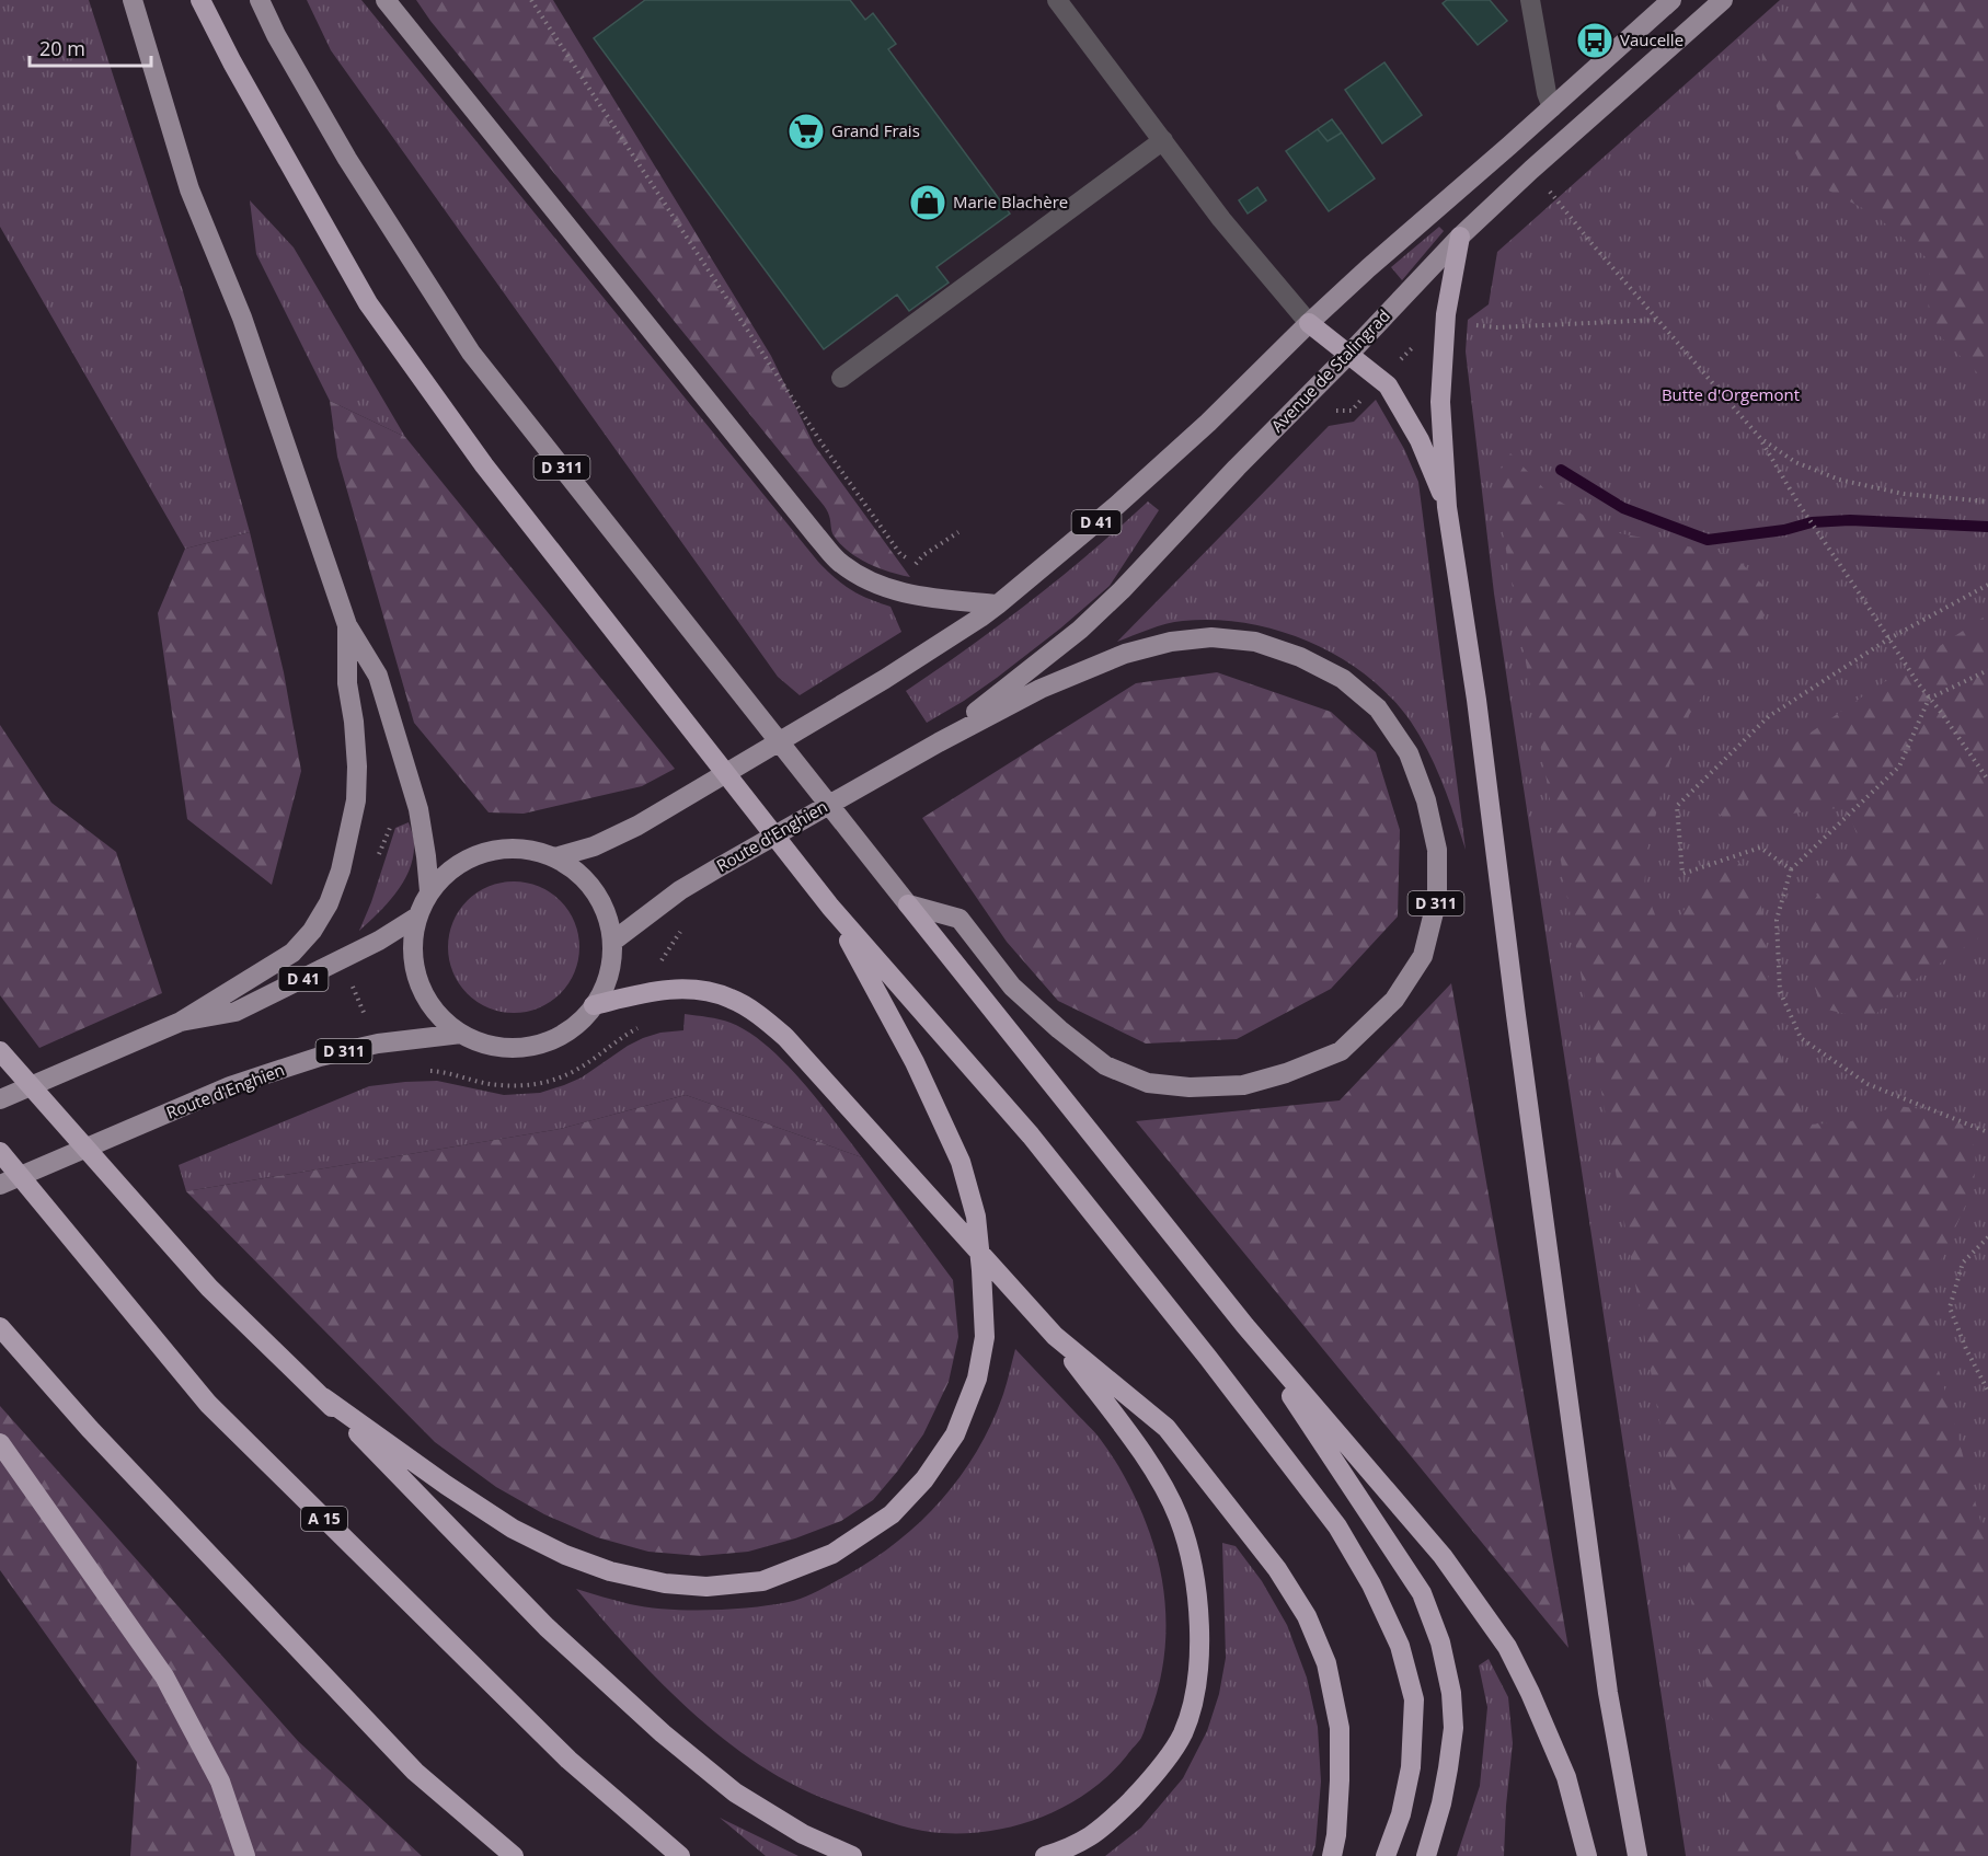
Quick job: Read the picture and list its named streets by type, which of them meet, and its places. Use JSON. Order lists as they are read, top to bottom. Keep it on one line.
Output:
{"streets":{"highway":["A 15"],"main road":["Avenue de Stalingrad","D 311","D 41","Route d'Enghien"]},"crossings":[["Avenue de Stalingrad","D 311"],["Avenue de Stalingrad","Route d'Enghien"],["D 311","Route d'Enghien"],["D 41","Route d'Enghien"]],"parks":["Butte d'Orgemont"],"places":{"bus stop":["Vaucelle"],"supermarket":["Grand Frais"],"shop":["Marie Blachère"]},"scale_bar":"20 m"}
